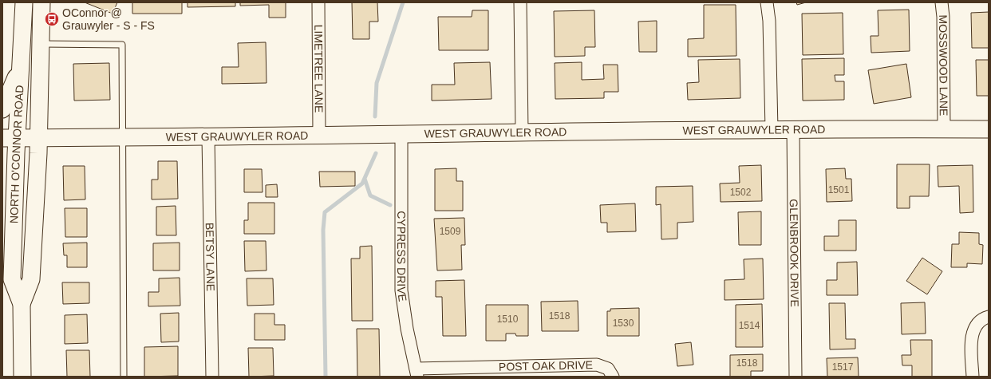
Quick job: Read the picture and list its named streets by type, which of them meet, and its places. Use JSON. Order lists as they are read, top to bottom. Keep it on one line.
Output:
{"streets":{"main road":["WEST GRAUWYLER ROAD","NORTH O'CONNOR ROAD"],"street":["MOSSWOOD LANE","LIMETREE LANE","GLENBROOK DRIVE","CYPRESS DRIVE","BETSY LANE","POST OAK DRIVE"]},"crossings":[["MOSSWOOD LANE","WEST GRAUWYLER ROAD"],["LIMETREE LANE","WEST GRAUWYLER ROAD"],["WEST GRAUWYLER ROAD","NORTH O'CONNOR ROAD"],["WEST GRAUWYLER ROAD","GLENBROOK DRIVE"],["WEST GRAUWYLER ROAD","CYPRESS DRIVE"],["WEST GRAUWYLER ROAD","BETSY LANE"],["CYPRESS DRIVE","POST OAK DRIVE"]],"places":{"bus stop":["OConnor @ Grauwyler - S - FS"]},"house_numbers":["1501","1502","1509","1518","1510","1530","1514","1518","1517"]}
